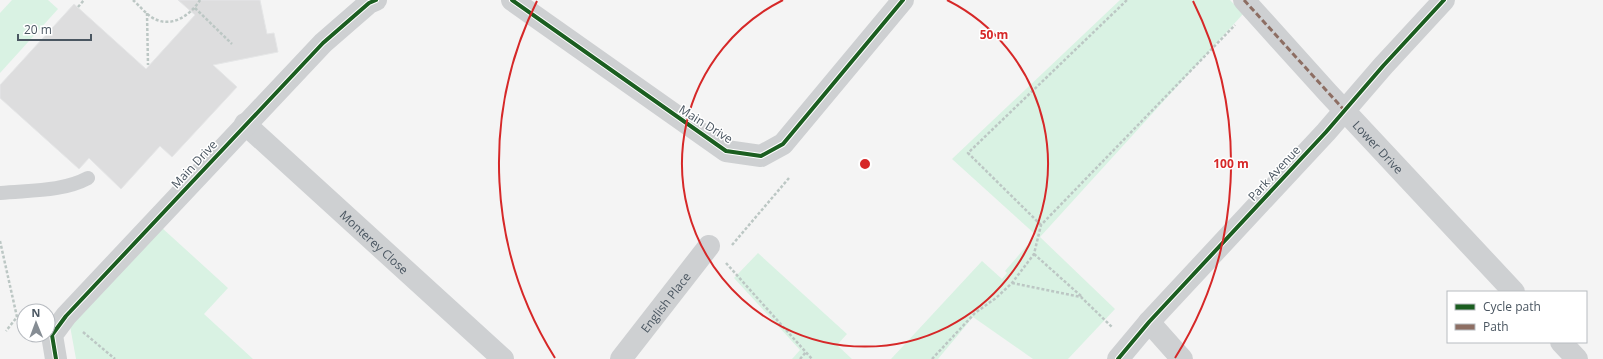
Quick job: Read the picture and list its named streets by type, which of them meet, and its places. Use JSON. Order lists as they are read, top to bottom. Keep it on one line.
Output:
{"streets":{"street":["Main Drive","Lower Drive","Park Avenue","Monterey Close","English Place"]},"crossings":[["Main Drive","Monterey Close"],["Lower Drive","Park Avenue"]],"legend":["Cycle path","Path"],"scale_bar":"20 m","north":"top","rings":["50 m","100 m"]}
